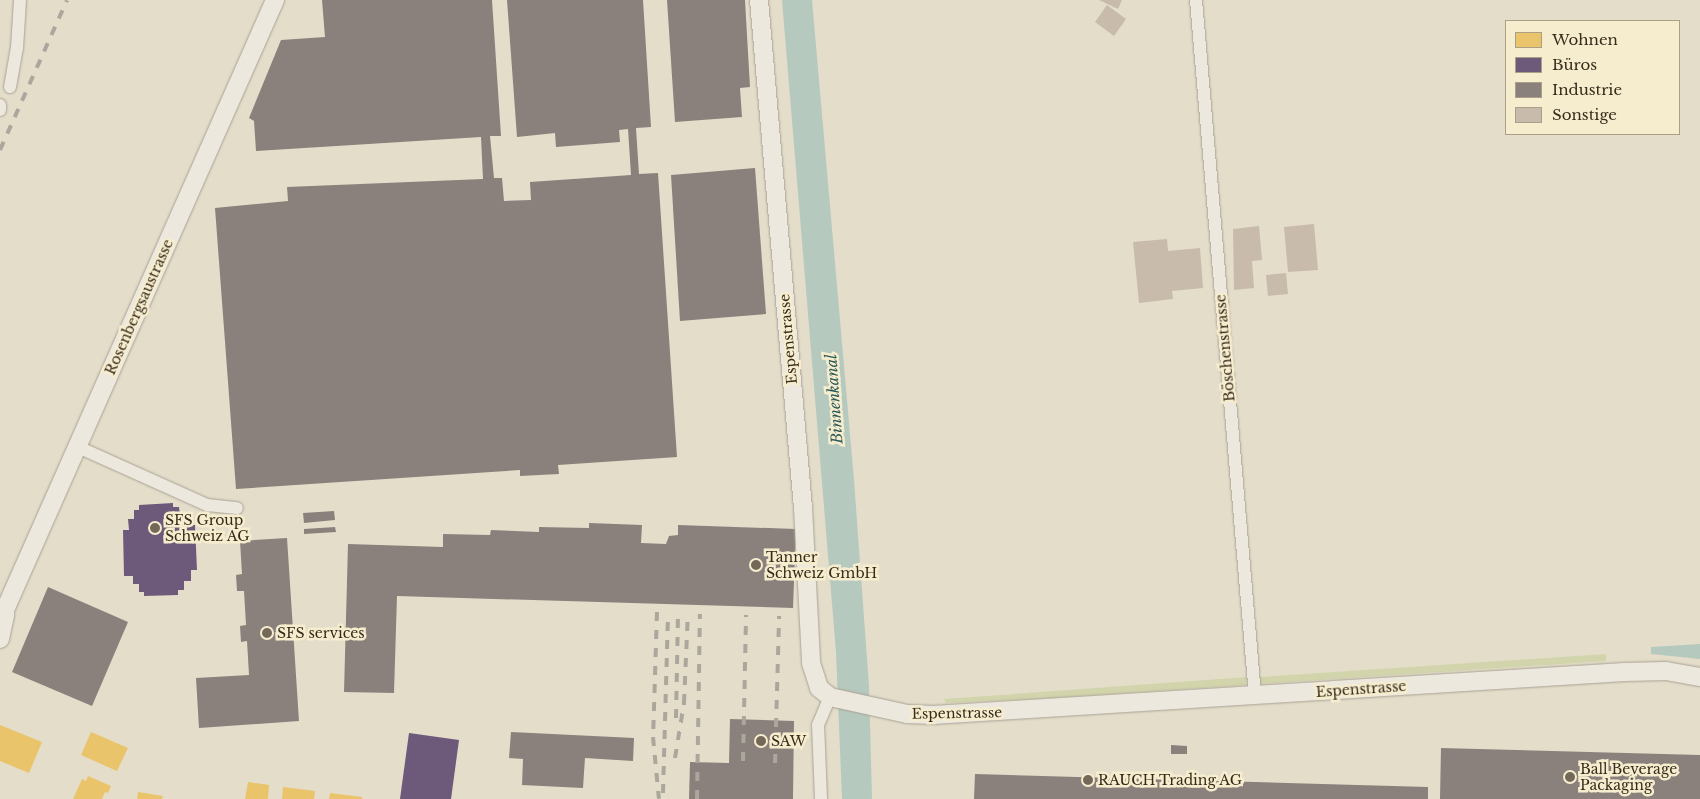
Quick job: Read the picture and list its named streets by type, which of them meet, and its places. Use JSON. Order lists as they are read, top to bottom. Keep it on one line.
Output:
{"streets":{"street":["Rosenbergsaustrasse","Espenstrasse","Böschenstrasse"]},"crossings":[["Espenstrasse","Böschenstrasse"]],"water":["Binnenkanal"],"places":["SFS Group Schweiz AG","Tanner Schweiz GmbH","SFS services","SAW","Ball Beverage Packaging","RAUCH Trading AG"],"legend":["Wohnen","Büros","Industrie","Sonstige"]}
